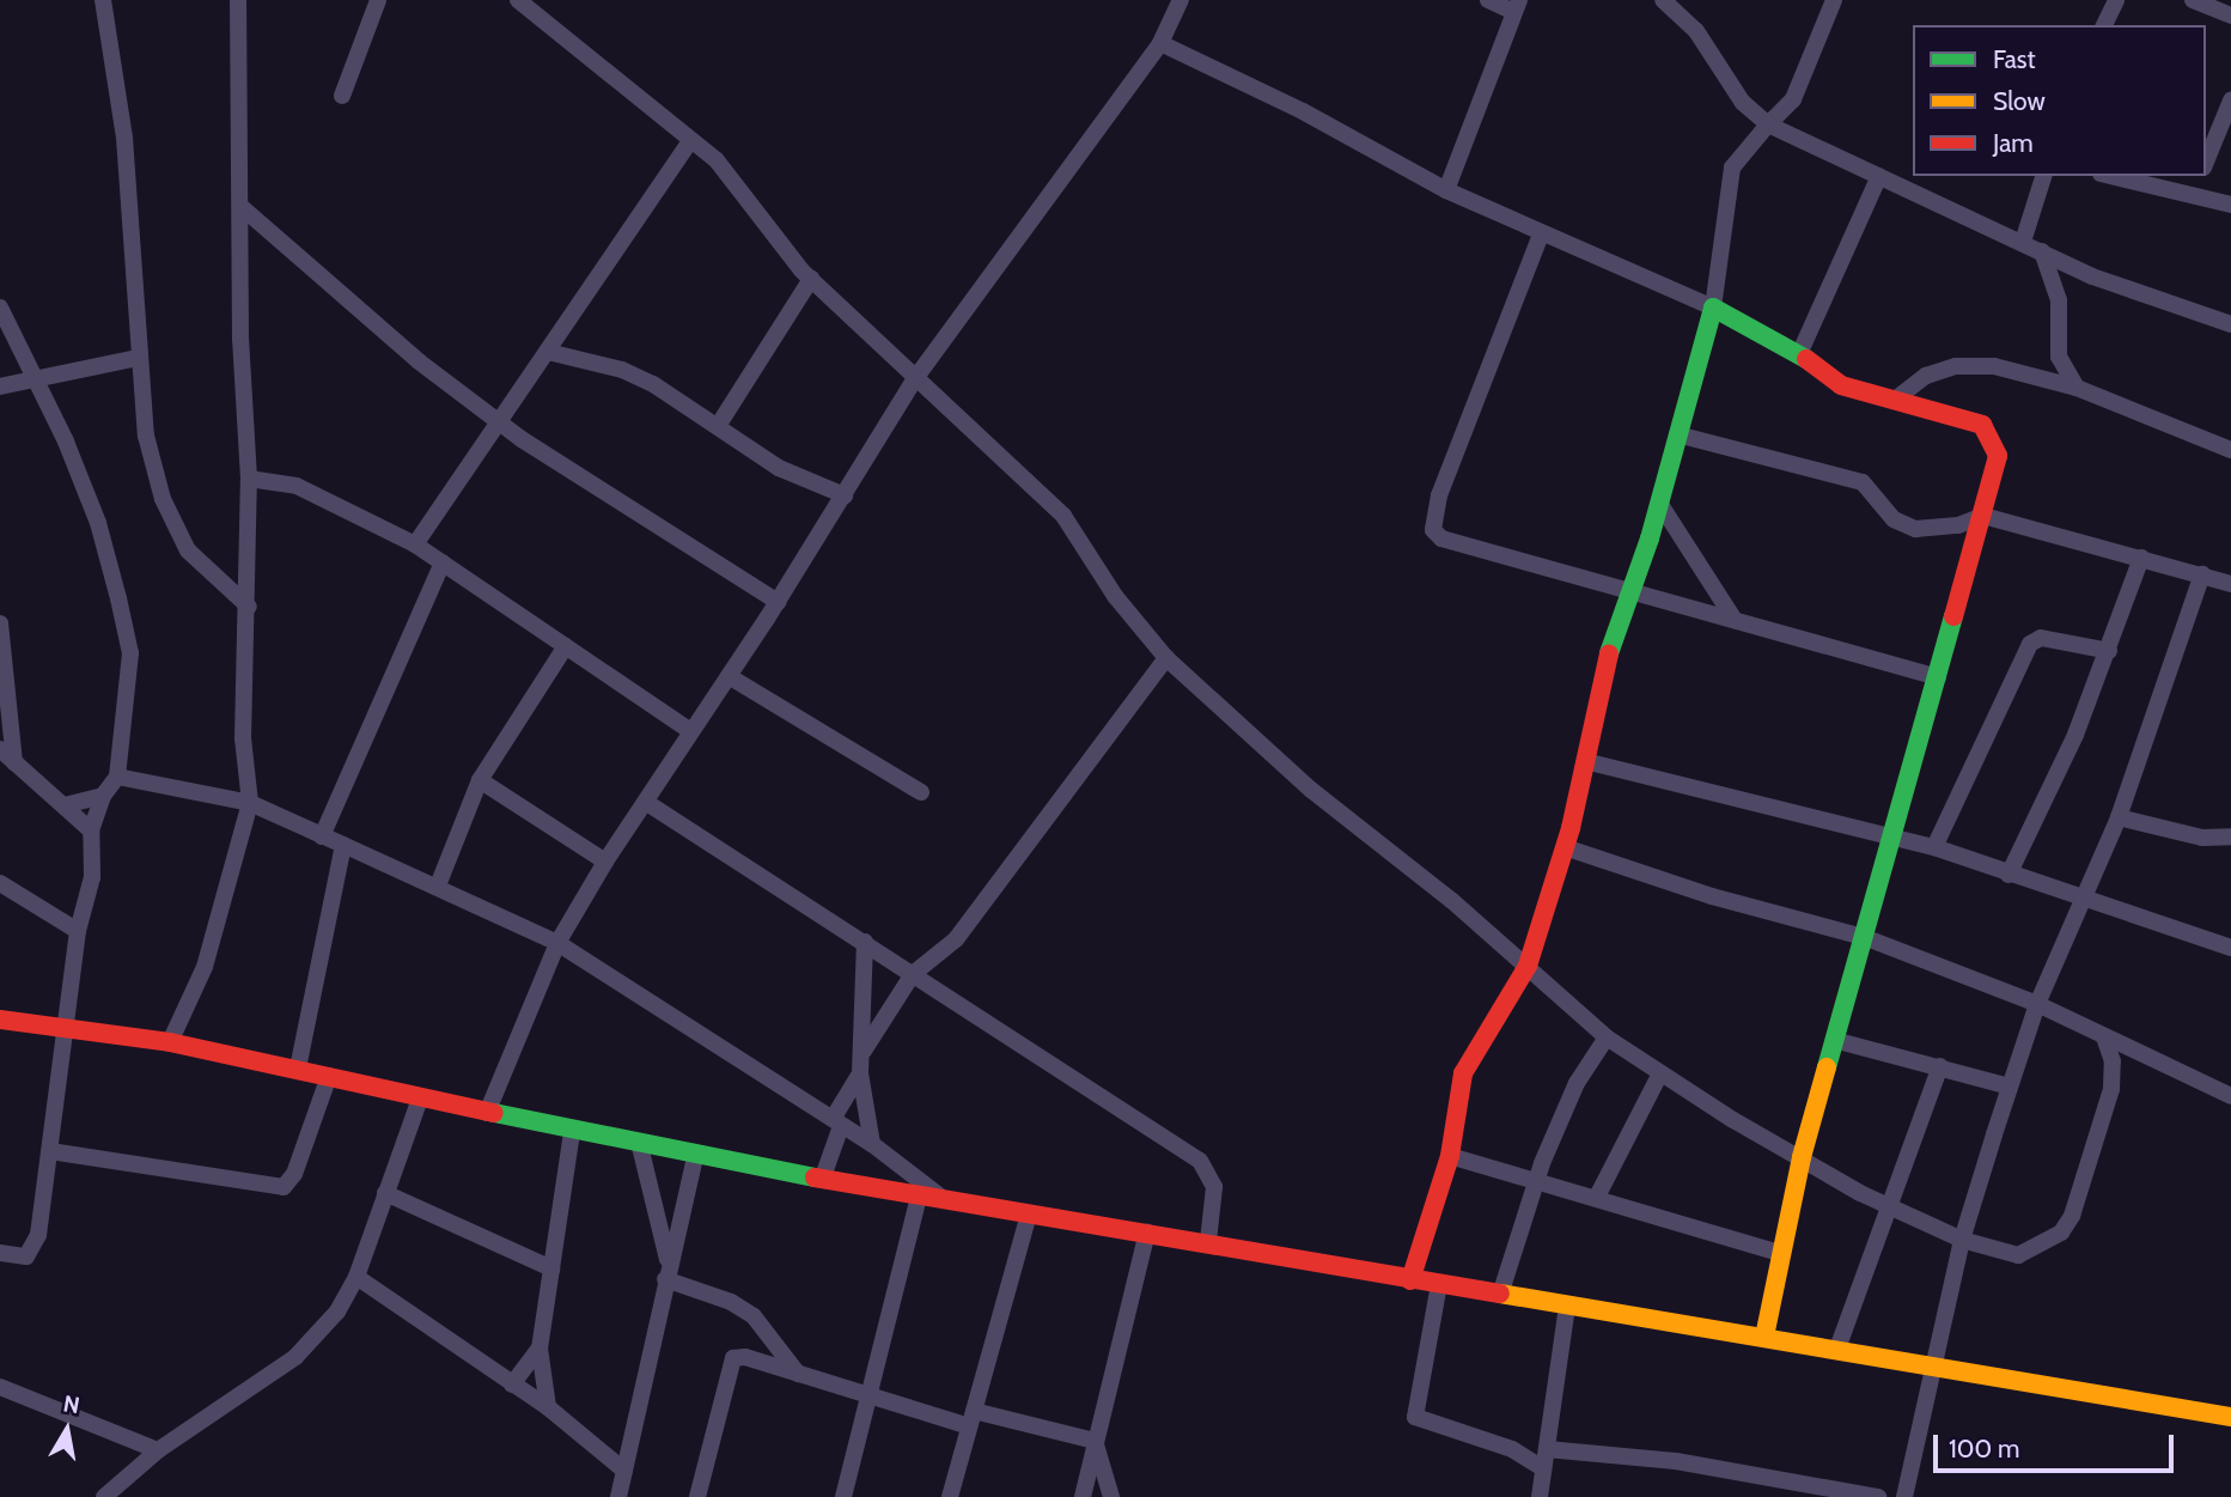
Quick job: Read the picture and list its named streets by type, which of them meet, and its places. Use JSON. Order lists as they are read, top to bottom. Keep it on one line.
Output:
{"legend":["Fast","Slow","Jam"],"scale_bar":"100 m","north":"top"}
